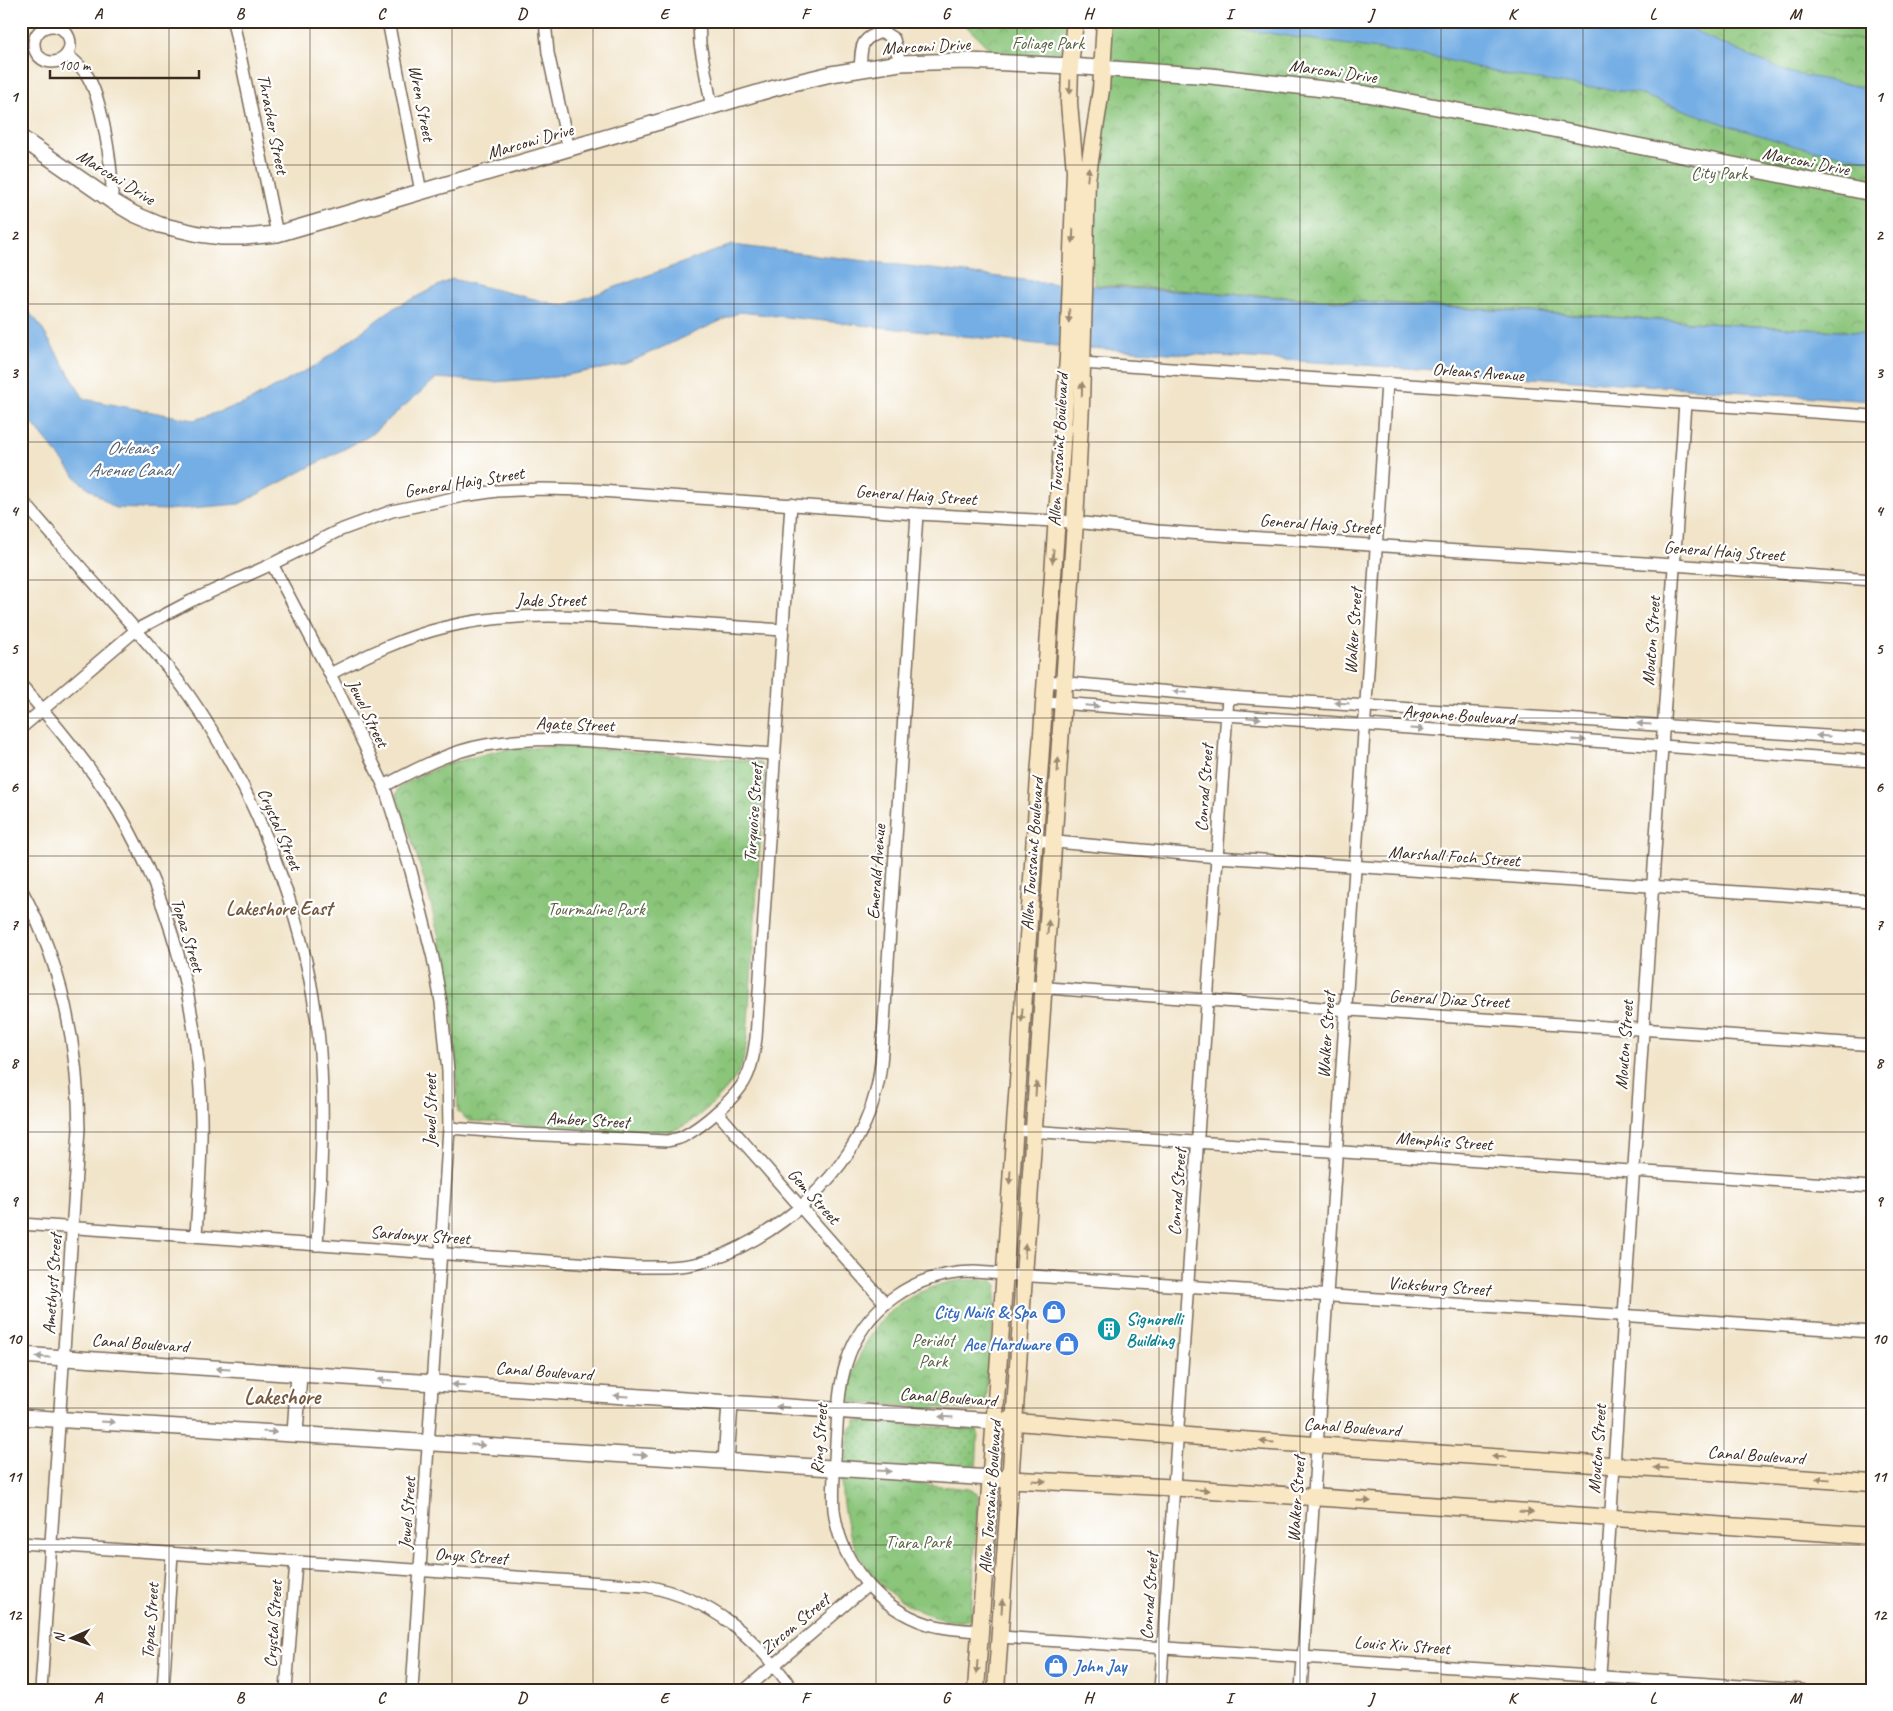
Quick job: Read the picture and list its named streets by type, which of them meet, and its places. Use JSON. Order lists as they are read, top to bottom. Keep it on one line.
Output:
{"streets":{"main road":["Allen Toussaint Boulevard","Canal Boulevard"],"street":["Marconi Drive","Wren Street","Thrasher Street","Orleans Avenue","General Haig Street","Jade Street","Walker Street","Mouton Street","Jewel Street","Argonne Boulevard","Agate Street","Conrad Street","Turquoise Street","Crystal Street","Marshall Foch Street","Emerald Avenue","Topaz Street","General Diaz Street","Amber Street","Memphis Street","Gem Street","Sardonyx Street","Amethyst Street","Vicksburg Street","Ring Street","Onyx Street","Zircon Street","Louis Xiv Street"]},"crossings":[["Marconi Drive","Wren Street"],["Marconi Drive","Thrasher Street"],["Marconi Drive","Allen Toussaint Boulevard"],["Orleans Avenue","Allen Toussaint Boulevard"],["Orleans Avenue","Walker Street"],["Orleans Avenue","Mouton Street"],["Allen Toussaint Boulevard","General Haig Street"],["Allen Toussaint Boulevard","Argonne Boulevard"],["Allen Toussaint Boulevard","Marshall Foch Street"],["Allen Toussaint Boulevard","General Diaz Street"],["Allen Toussaint Boulevard","Memphis Street"],["Allen Toussaint Boulevard","Vicksburg Street"],["Allen Toussaint Boulevard","Canal Boulevard"],["Allen Toussaint Boulevard","Ring Street"],["Allen Toussaint Boulevard","Louis Xiv Street"],["General Haig Street","Walker Street"],["General Haig Street","Mouton Street"],["General Haig Street","Jewel Street"],["General Haig Street","Turquoise Street"],["General Haig Street","Crystal Street"],["General Haig Street","Emerald Avenue"],["General Haig Street","Topaz Street"],["Jade Street","Jewel Street"],["Jade Street","Turquoise Street"],["Walker Street","Argonne Boulevard"],["Walker Street","Marshall Foch Street"],["Walker Street","General Diaz Street"],["Walker Street","Memphis Street"],["Walker Street","Vicksburg Street"],["Walker Street","Canal Boulevard"],["Walker Street","Louis Xiv Street"],["Mouton Street","Argonne Boulevard"],["Mouton Street","Marshall Foch Street"],["Mouton Street","General Diaz Street"],["Mouton Street","Memphis Street"],["Mouton Street","Vicksburg Street"],["Mouton Street","Canal Boulevard"],["Mouton Street","Louis Xiv Street"],["Jewel Street","Agate Street"],["Jewel Street","Amber Street"],["Jewel Street","Sardonyx Street"],["Jewel Street","Canal Boulevard"],["Jewel Street","Onyx Street"],["Argonne Boulevard","Conrad Street"],["Agate Street","Turquoise Street"],["Conrad Street","Marshall Foch Street"],["Conrad Street","General Diaz Street"],["Conrad Street","Memphis Street"],["Conrad Street","Vicksburg Street"],["Conrad Street","Canal Boulevard"],["Conrad Street","Louis Xiv Street"],["Turquoise Street","Amber Street"],["Turquoise Street","Gem Street"],["Crystal Street","Sardonyx Street"],["Crystal Street","Onyx Street"],["Emerald Avenue","Gem Street"],["Emerald Avenue","Sardonyx Street"],["Topaz Street","Sardonyx Street"],["Topaz Street","Onyx Street"],["Amber Street","Gem Street"],["Gem Street","Sardonyx Street"],["Gem Street","Ring Street"],["Sardonyx Street","Amethyst Street"],["Amethyst Street","Canal Boulevard"],["Amethyst Street","Onyx Street"],["Vicksburg Street","Ring Street"],["Canal Boulevard","Ring Street"],["Ring Street","Zircon Street"],["Onyx Street","Zircon Street"]],"districts":["Lakeshore East","Lakeshore"],"water":["Orleans Avenue Canal"],"parks":["Foliage Park","City Park","Tourmaline Park","Peridot Park","Tiara Park"],"places":{"shop":["City Nails & Spa","Ace Hardware","John Jay"],"building":["Signorelli Building"]},"scale_bar":"100 m","north":"left","grid":{"columns":["A","B","C","D","E","F","G","H","I","J","K","L","M"],"rows":["1","2","3","4","5","6","7","8","9","10","11","12"]}}
